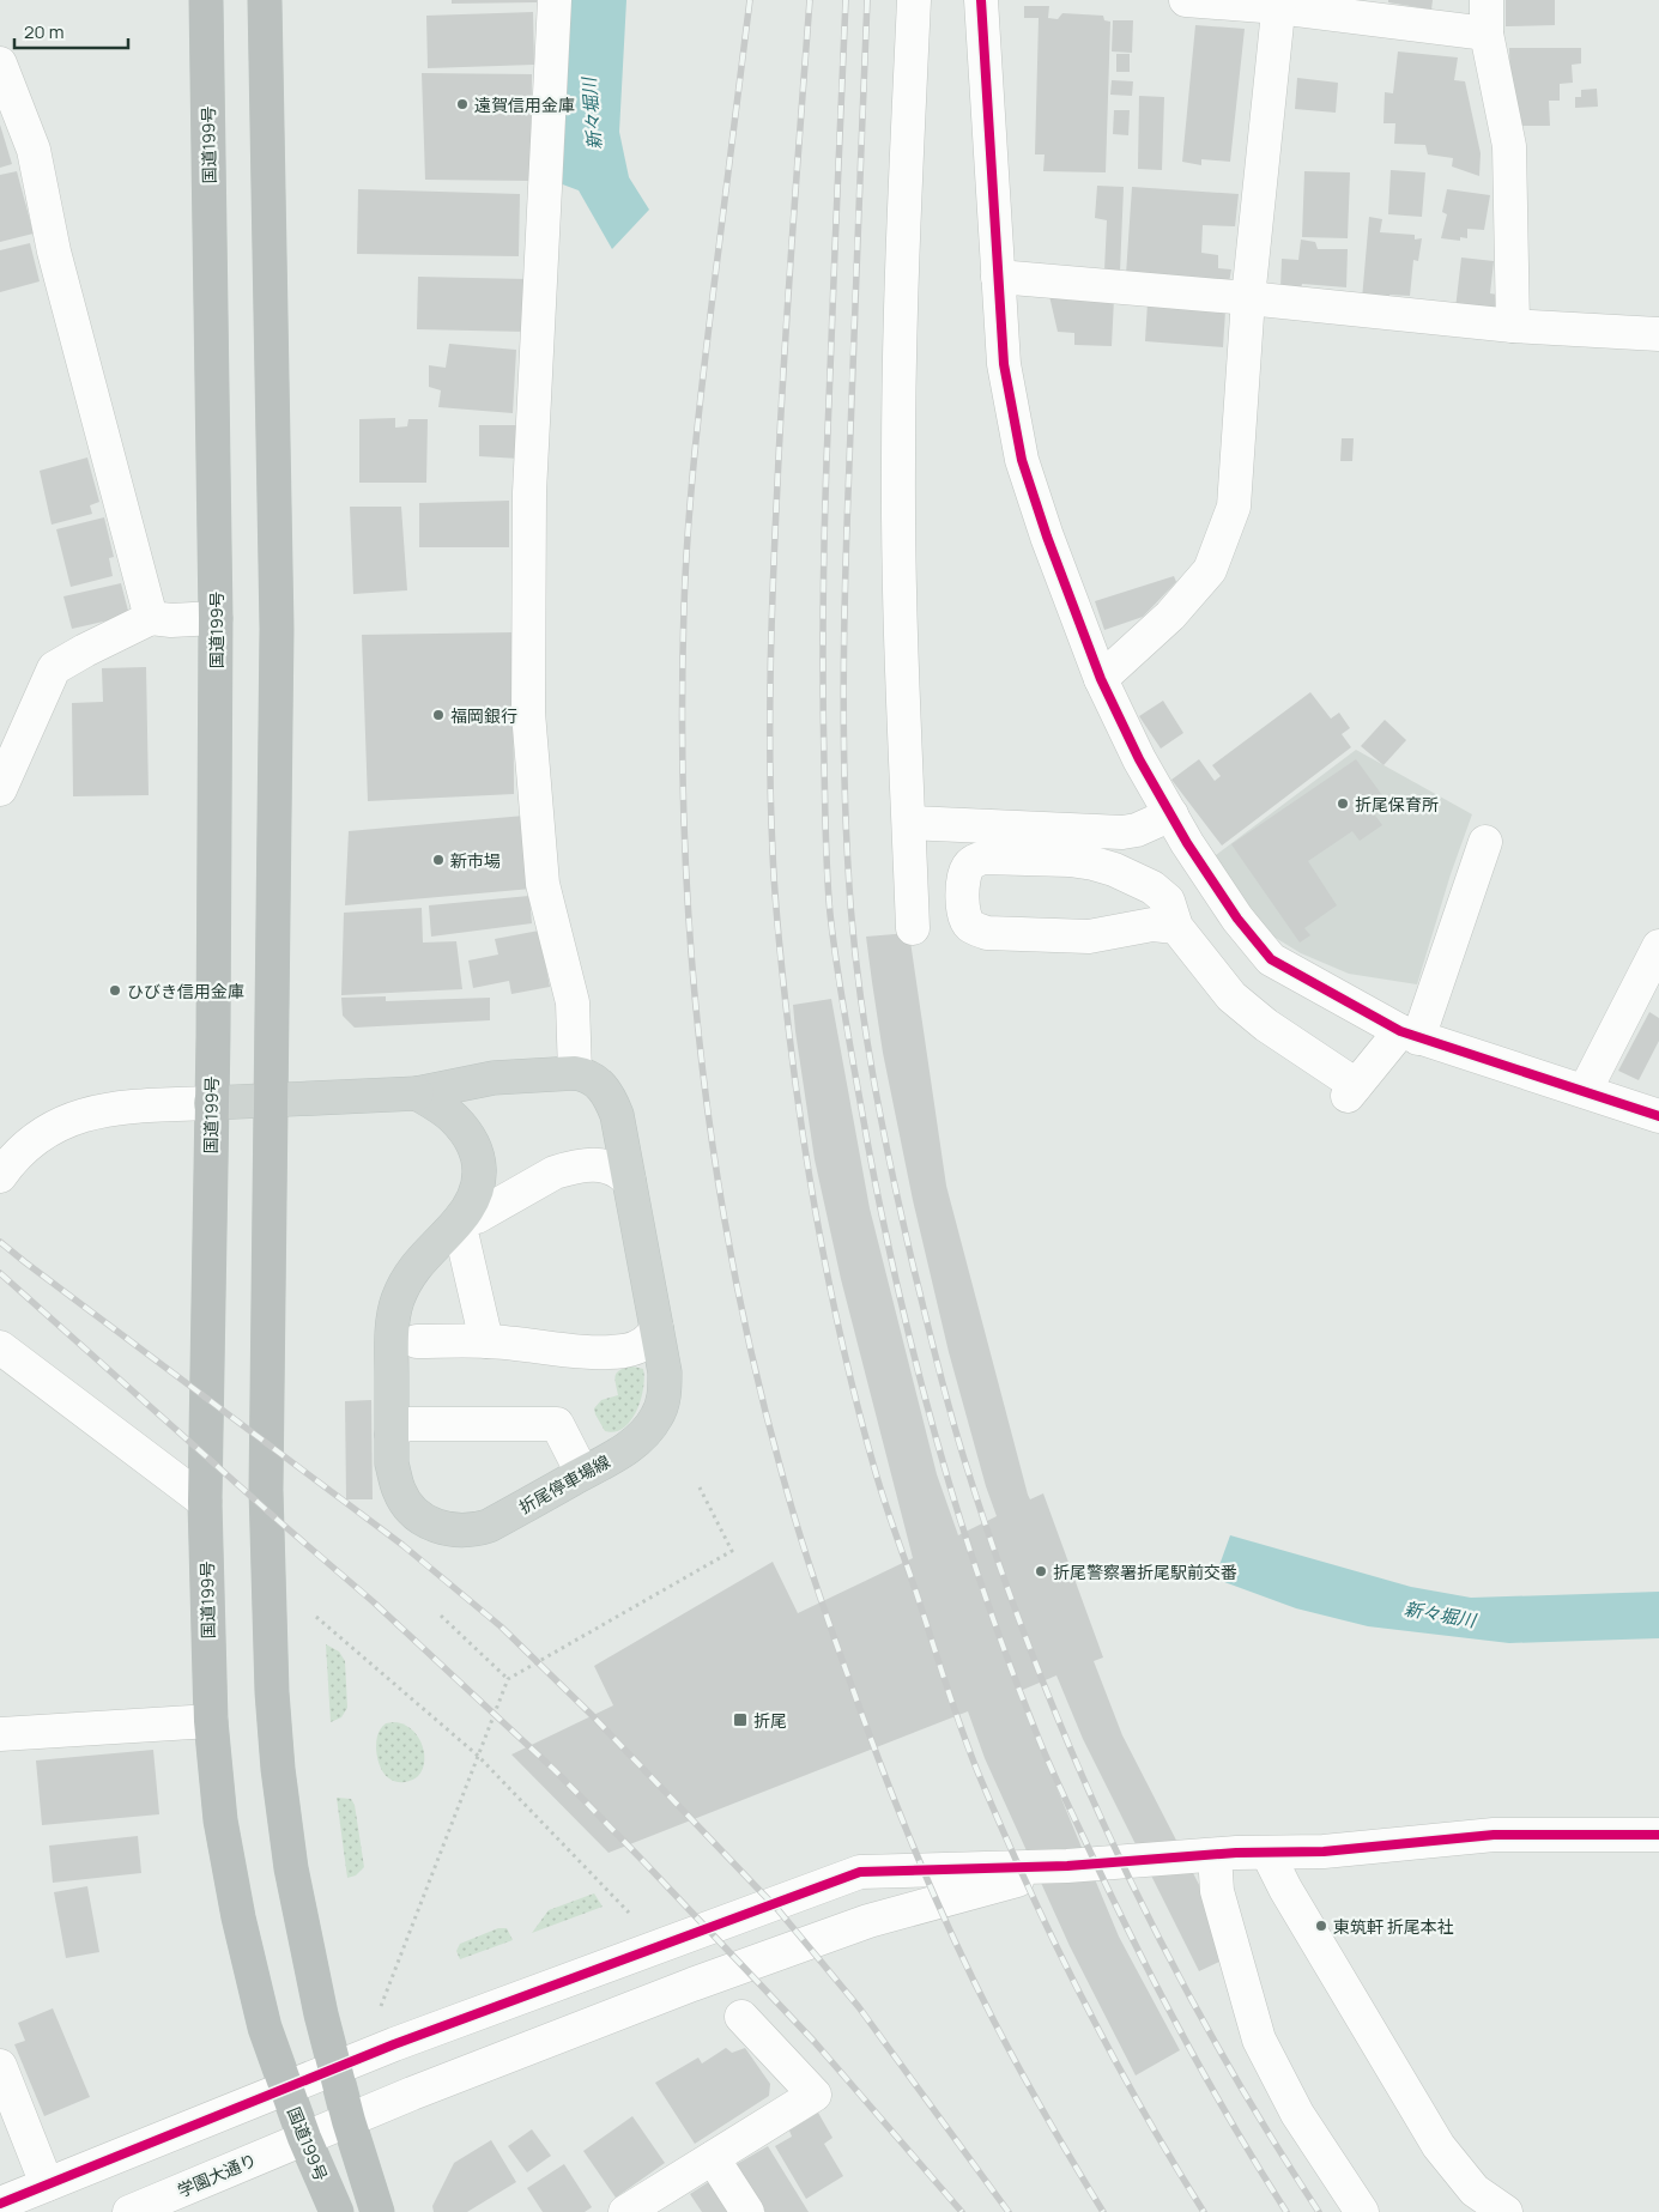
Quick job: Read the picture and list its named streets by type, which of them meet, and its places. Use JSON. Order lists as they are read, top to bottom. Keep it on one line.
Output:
{"streets":{"highway":["国道199号"],"main road":["折尾停車場線"],"street":["学園大通り"]},"crossings":[["国道199号","折尾停車場線"],["国道199号","学園大通り"]],"water":["新々堀川"],"places":{"other":["遠賀信用金庫","福岡銀行","折尾保育所","新市場","ひびき信用金庫","折尾警察署折尾駅前交番","東筑軒 折尾本社"],"transit":["折尾"]},"scale_bar":"20 m"}
